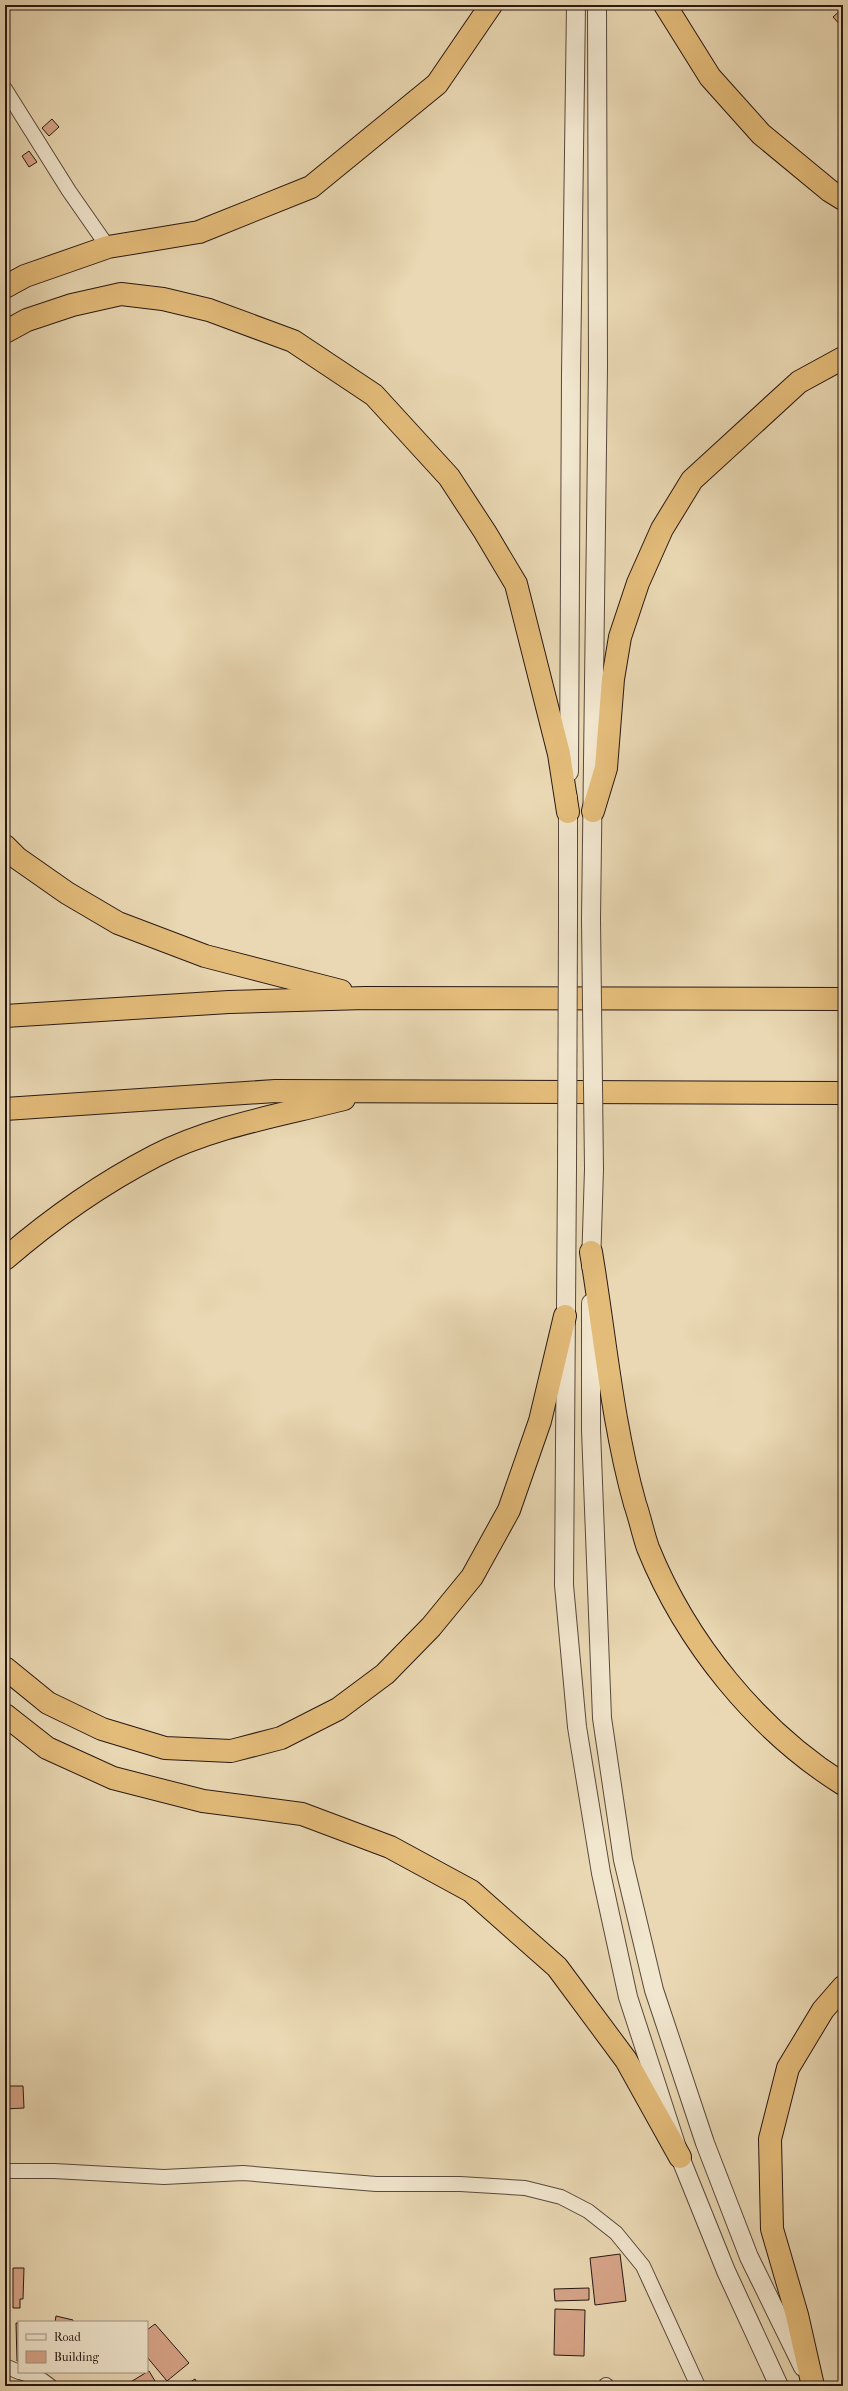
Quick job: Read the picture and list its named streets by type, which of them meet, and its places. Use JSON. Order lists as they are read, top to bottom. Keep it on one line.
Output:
{"legend":["Road","Building"]}
